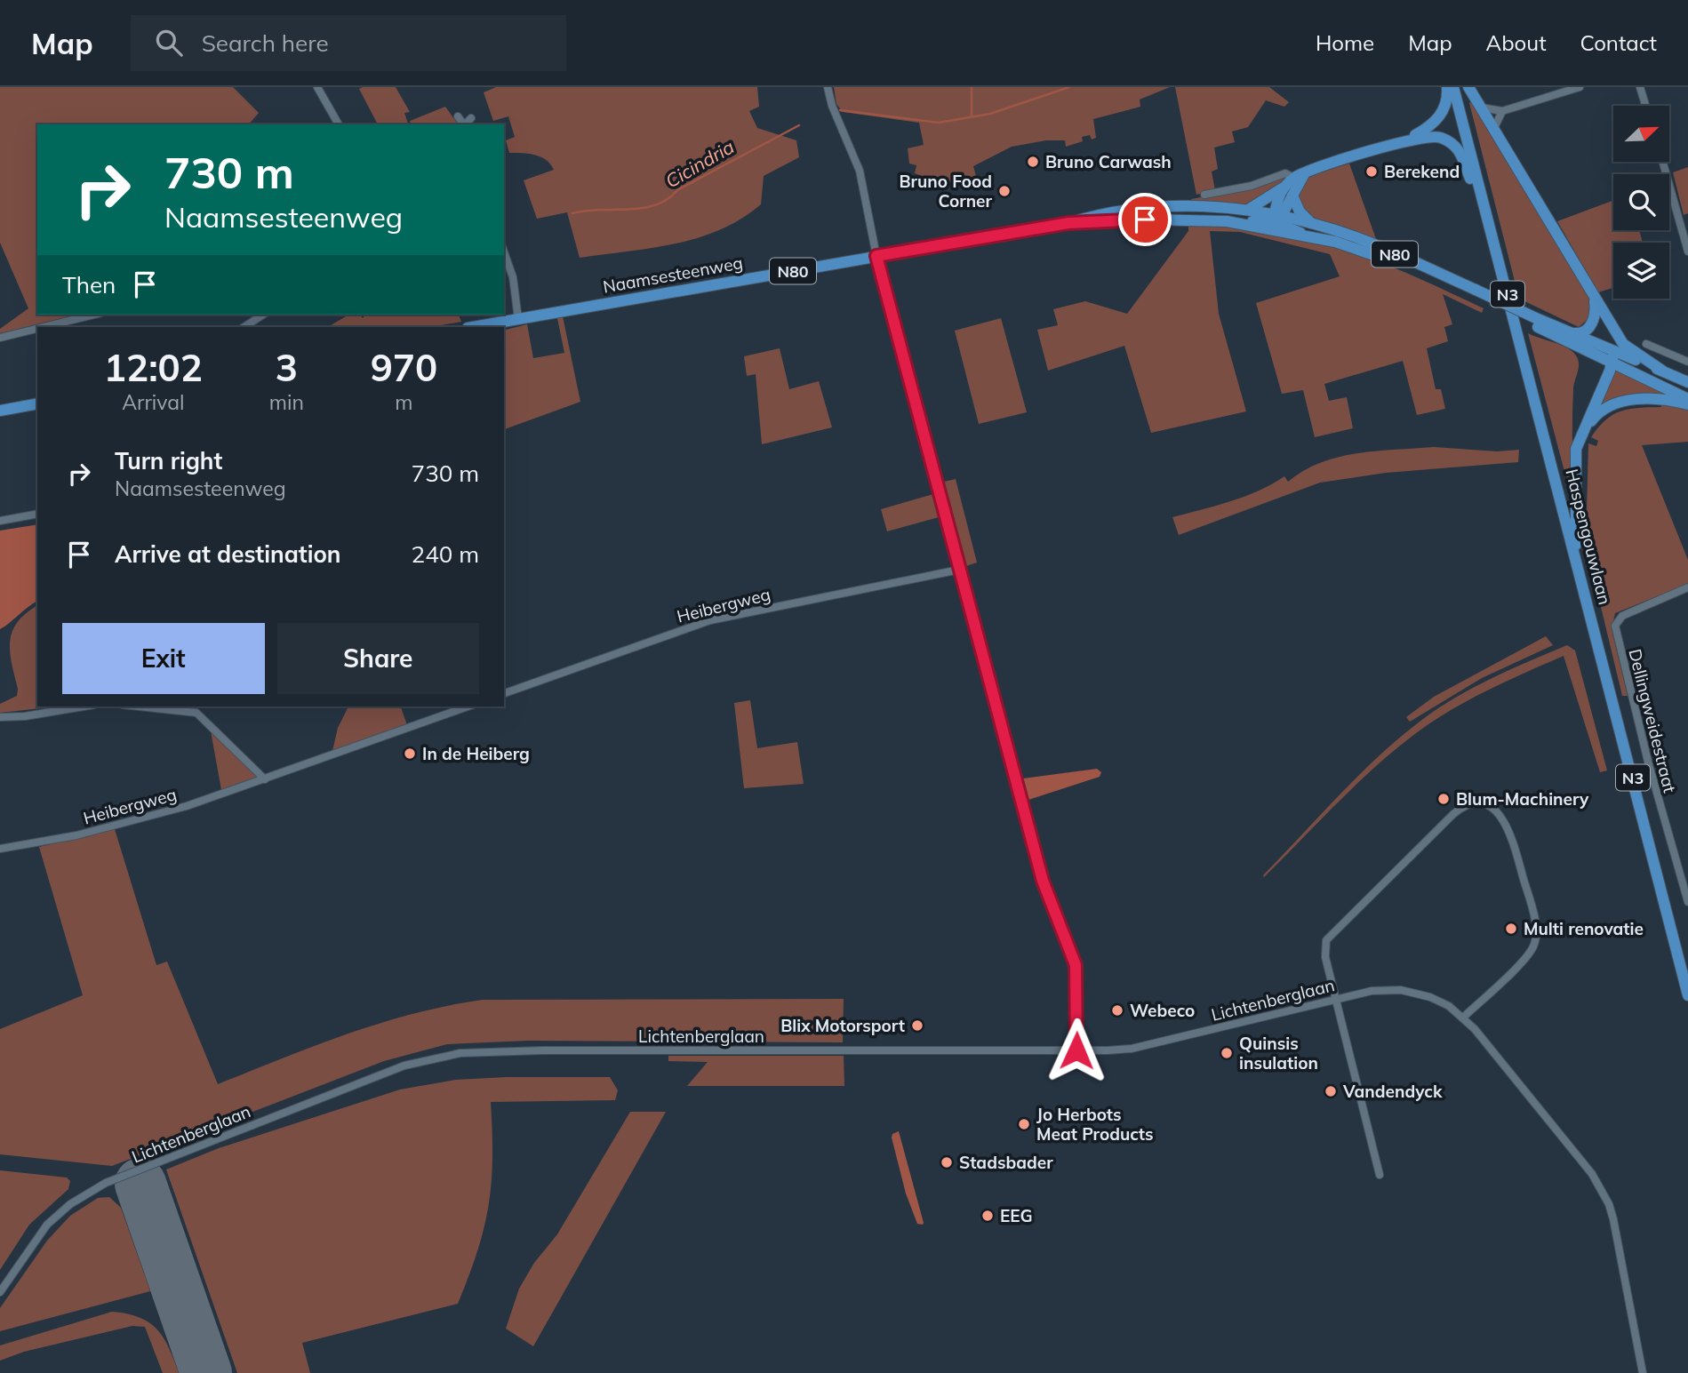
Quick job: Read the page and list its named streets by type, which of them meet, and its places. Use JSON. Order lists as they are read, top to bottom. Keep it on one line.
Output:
{"streets":{"main road":["N80","Naamsesteenweg","N3","Haspengouwlaan"],"street":["Heibergweg","Dellingweidestraat","Lichtenberglaan"]},"crossings":[["N80","Naamsesteenweg"]],"water":["Cicindria"],"places":["Bruno Carwash","Berekend","Bruno Food Corner","In de Heiberg","Blum-Machinery","Multi renovatie","Webeco","Blix Motorsport","Quinsis insulation","Vandendyck","Jo Herbots Meat Products","Stadsbader","EEG"],"north":"top right","page":{"header":"Map","search":"Search here","nav":["Home","Map","About","Contact"],"turn":["730 m","Naamsesteenweg"],"then":"Then","eta":["12:02","Arrival","3","min","970","m"],"list":[{"name":"Turn right","note":"Naamsesteenweg","value":"730 m"},{"name":"Arrive at destination","value":"240 m"}],"buttons":["Exit","Share"]}}
